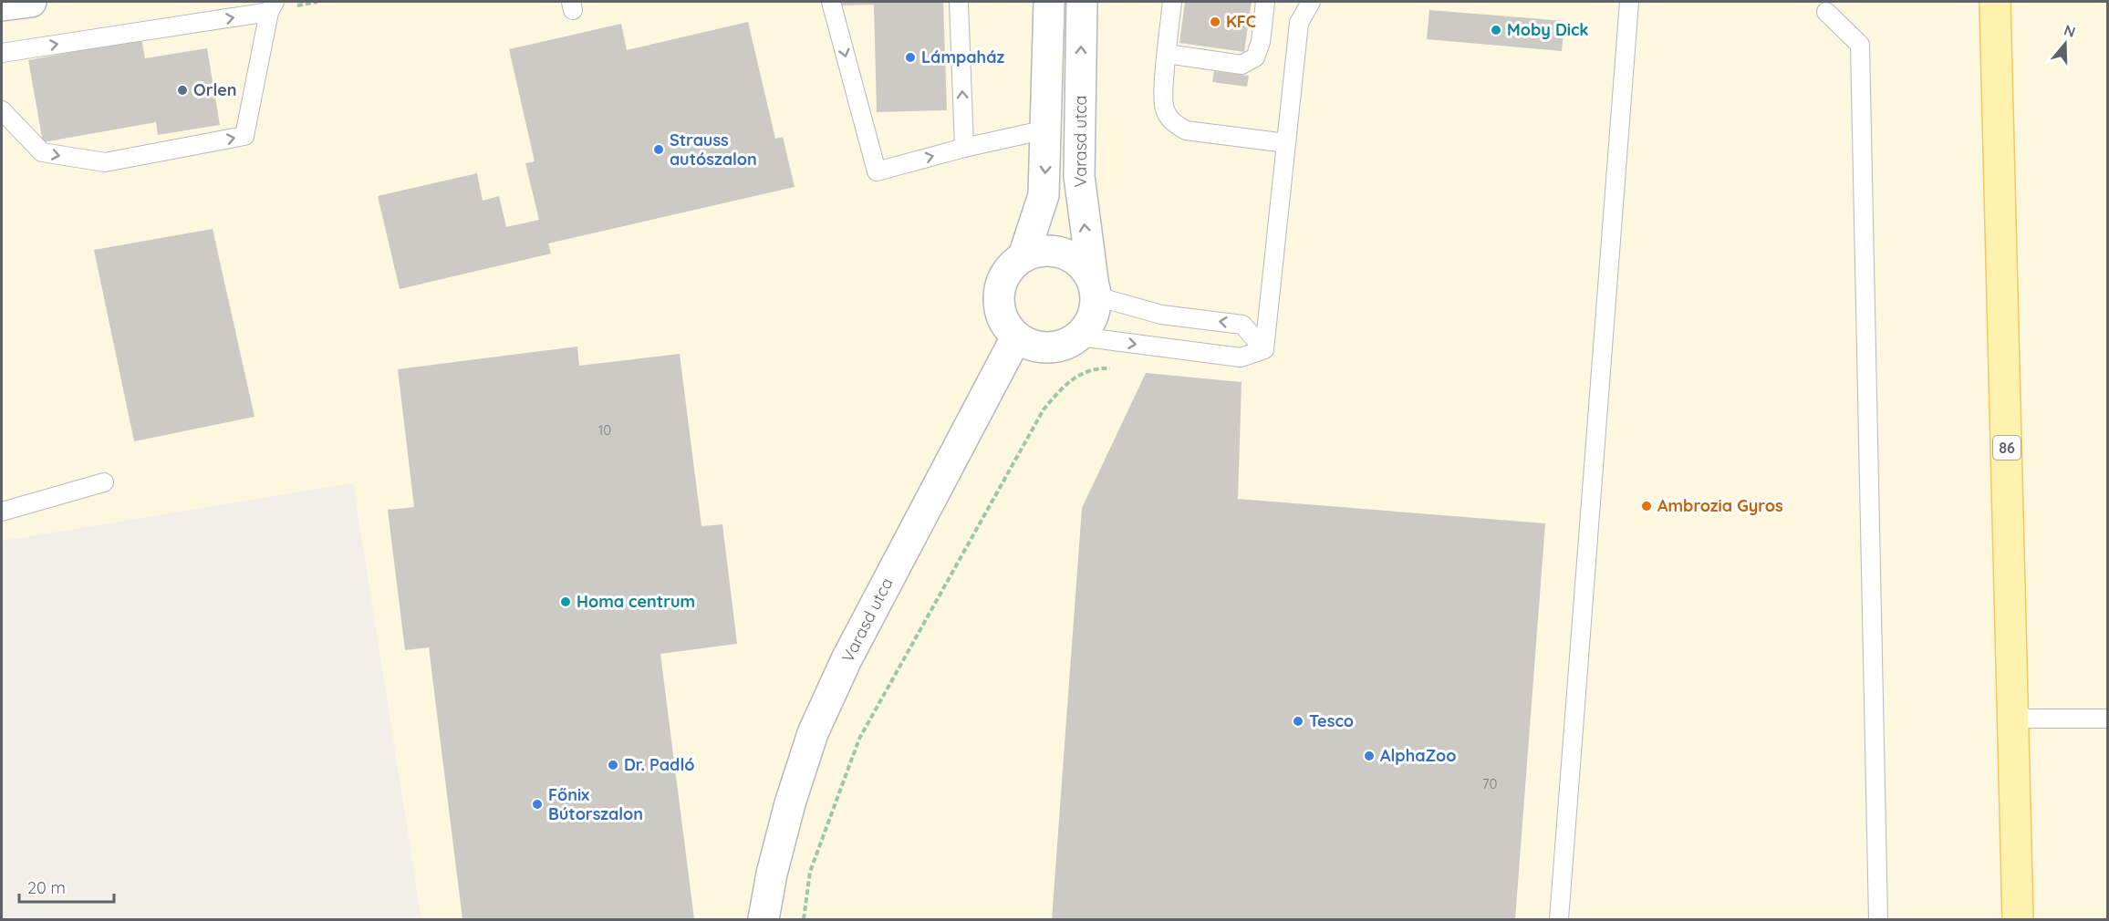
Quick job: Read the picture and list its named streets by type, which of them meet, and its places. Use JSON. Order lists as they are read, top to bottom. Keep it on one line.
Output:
{"streets":{"main road":["86"],"street":["Varasd utca"]},"places":["KFC","Moby Dick","Lámpaház","Orlen","Strauss autószalon","Ambrozia Gyros","Homa centrum","Tesco","AlphaZoo","Dr. Padló","Főnix Bútorszalon"],"house_numbers":["10","70"],"scale_bar":"20 m","north":"top"}
